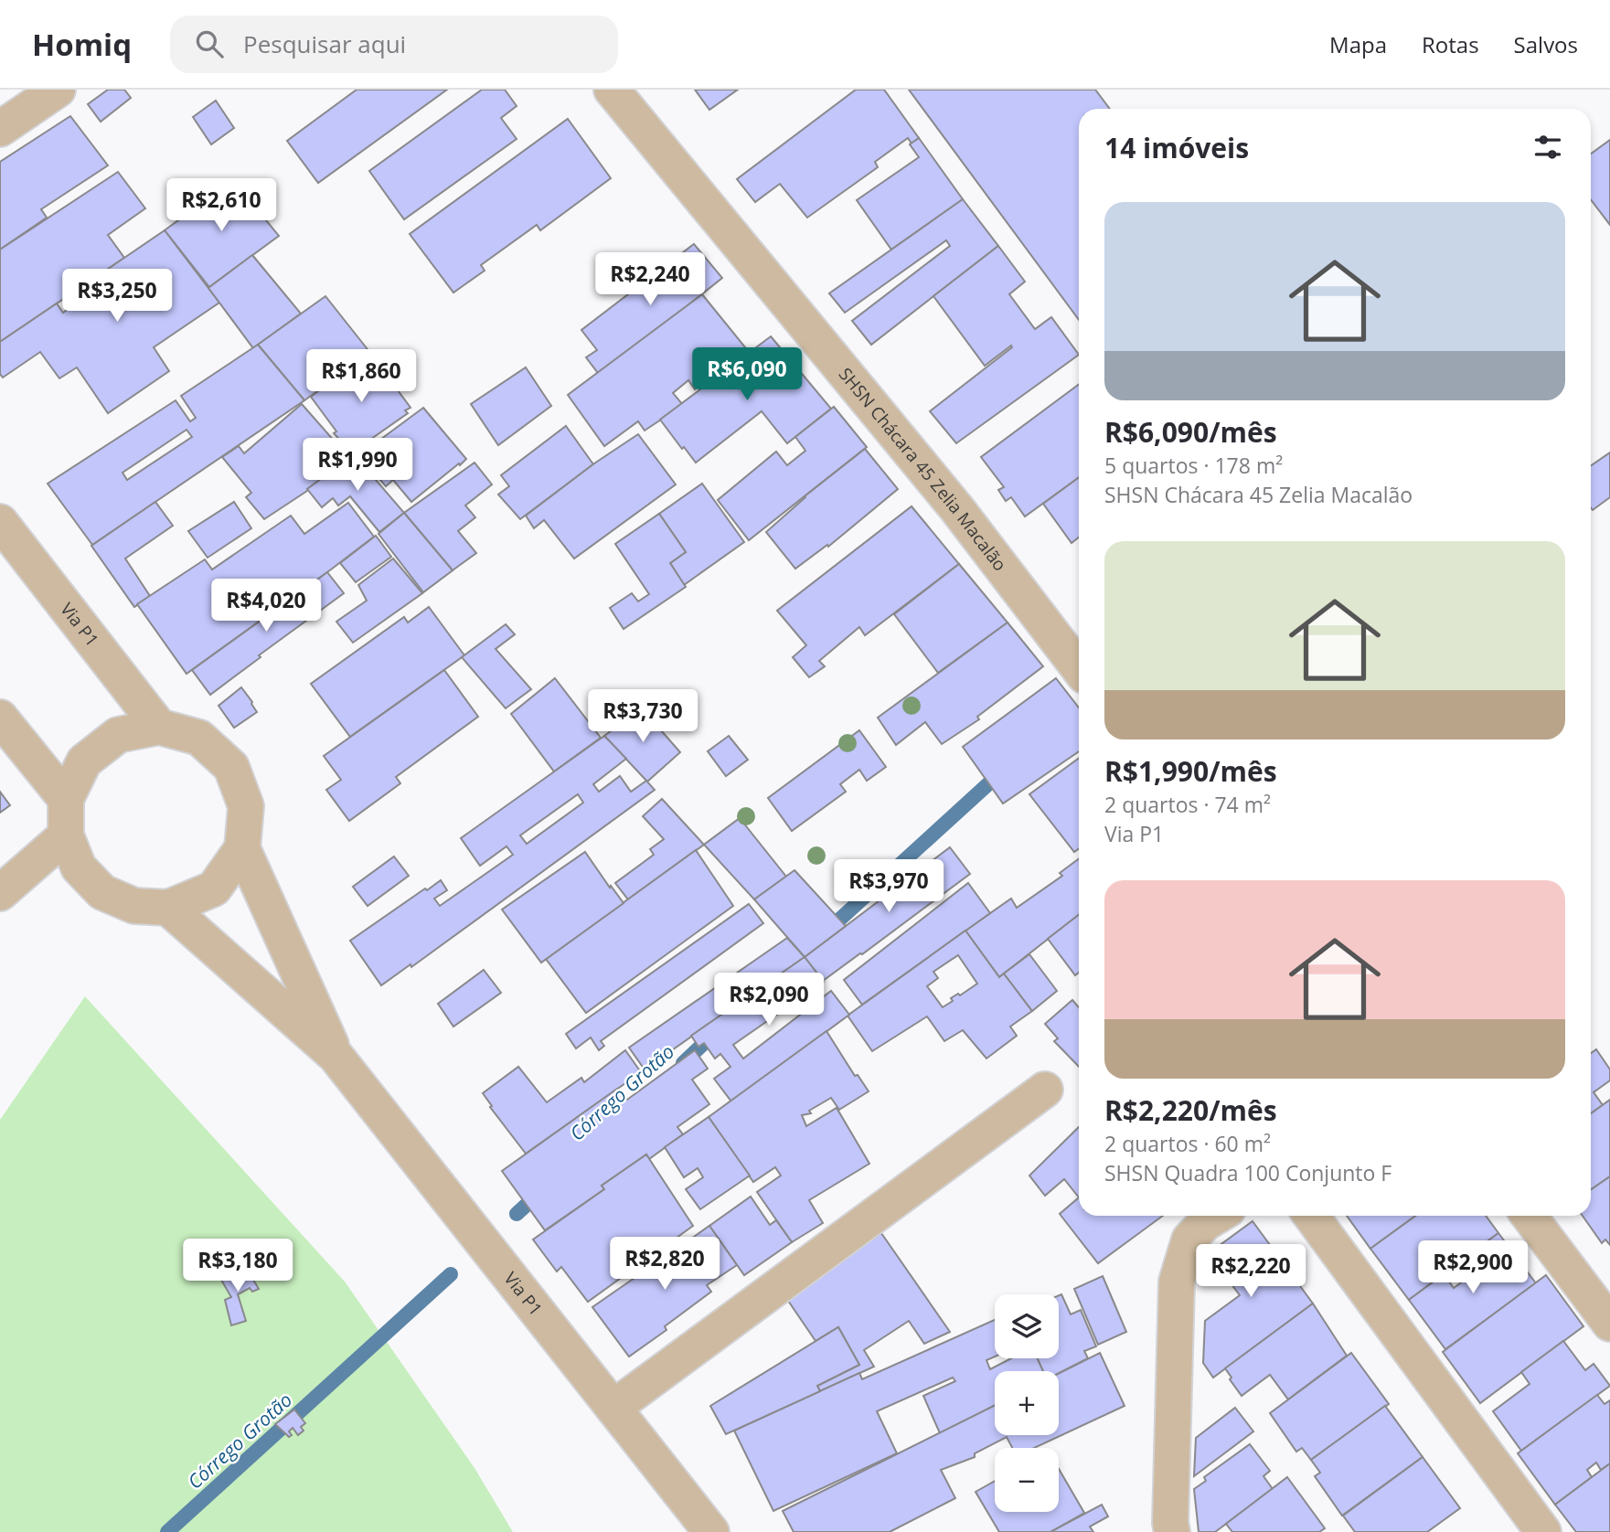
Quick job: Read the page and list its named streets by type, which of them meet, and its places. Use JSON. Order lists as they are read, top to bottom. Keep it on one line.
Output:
{"streets":{"street":["SHSN Chácara 45 Zelia Macalão","Via P1"]},"water":["Córrego Grotão"],"page":{"header":"Homiq","search":"Pesquisar aqui","nav":["Mapa","Rotas","Salvos"],"heading":"14 imóveis","price":["R$2,610","R$2,240","R$3,250","R$6,090","R$1,860","R$1,990","R$4,020","R$3,730","R$3,970","R$2,090","R$2,820","R$3,180","R$2,900","R$2,220"],"list":[{"name":"R$6,090/mês","note":"5 quartos · 178 m² · SHSN Chácara 45 Zelia Macalão"},{"name":"R$1,990/mês","note":"2 quartos · 74 m² · Via P1"},{"name":"R$2,220/mês","note":"2 quartos · 60 m² · SHSN Quadra 100 Conjunto F"}],"map_buttons":["+","−"]}}
